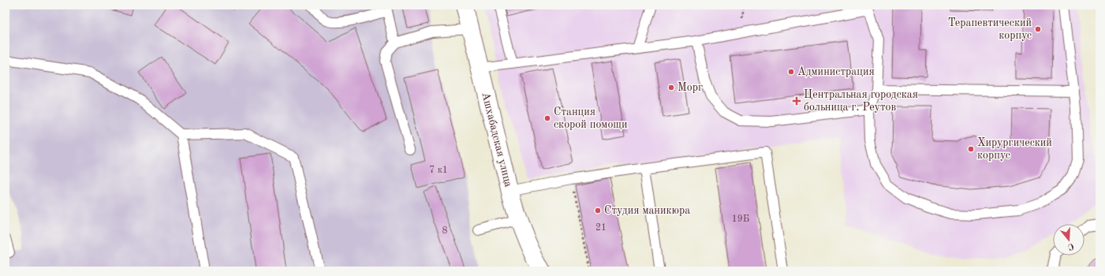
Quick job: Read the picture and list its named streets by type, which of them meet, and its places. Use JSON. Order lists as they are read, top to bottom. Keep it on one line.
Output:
{"streets":{"street":["Ашхабадская улица"]},"places":{"other":["Терапевтический корпус","Администрация","Морг","Станция скорой помощи","Хирургический корпус","Студия маникюра"],"health":["Центральная городская больница г. Реутов"]},"house_numbers":["7 к1","19Б","21","8"],"north":"bottom"}
